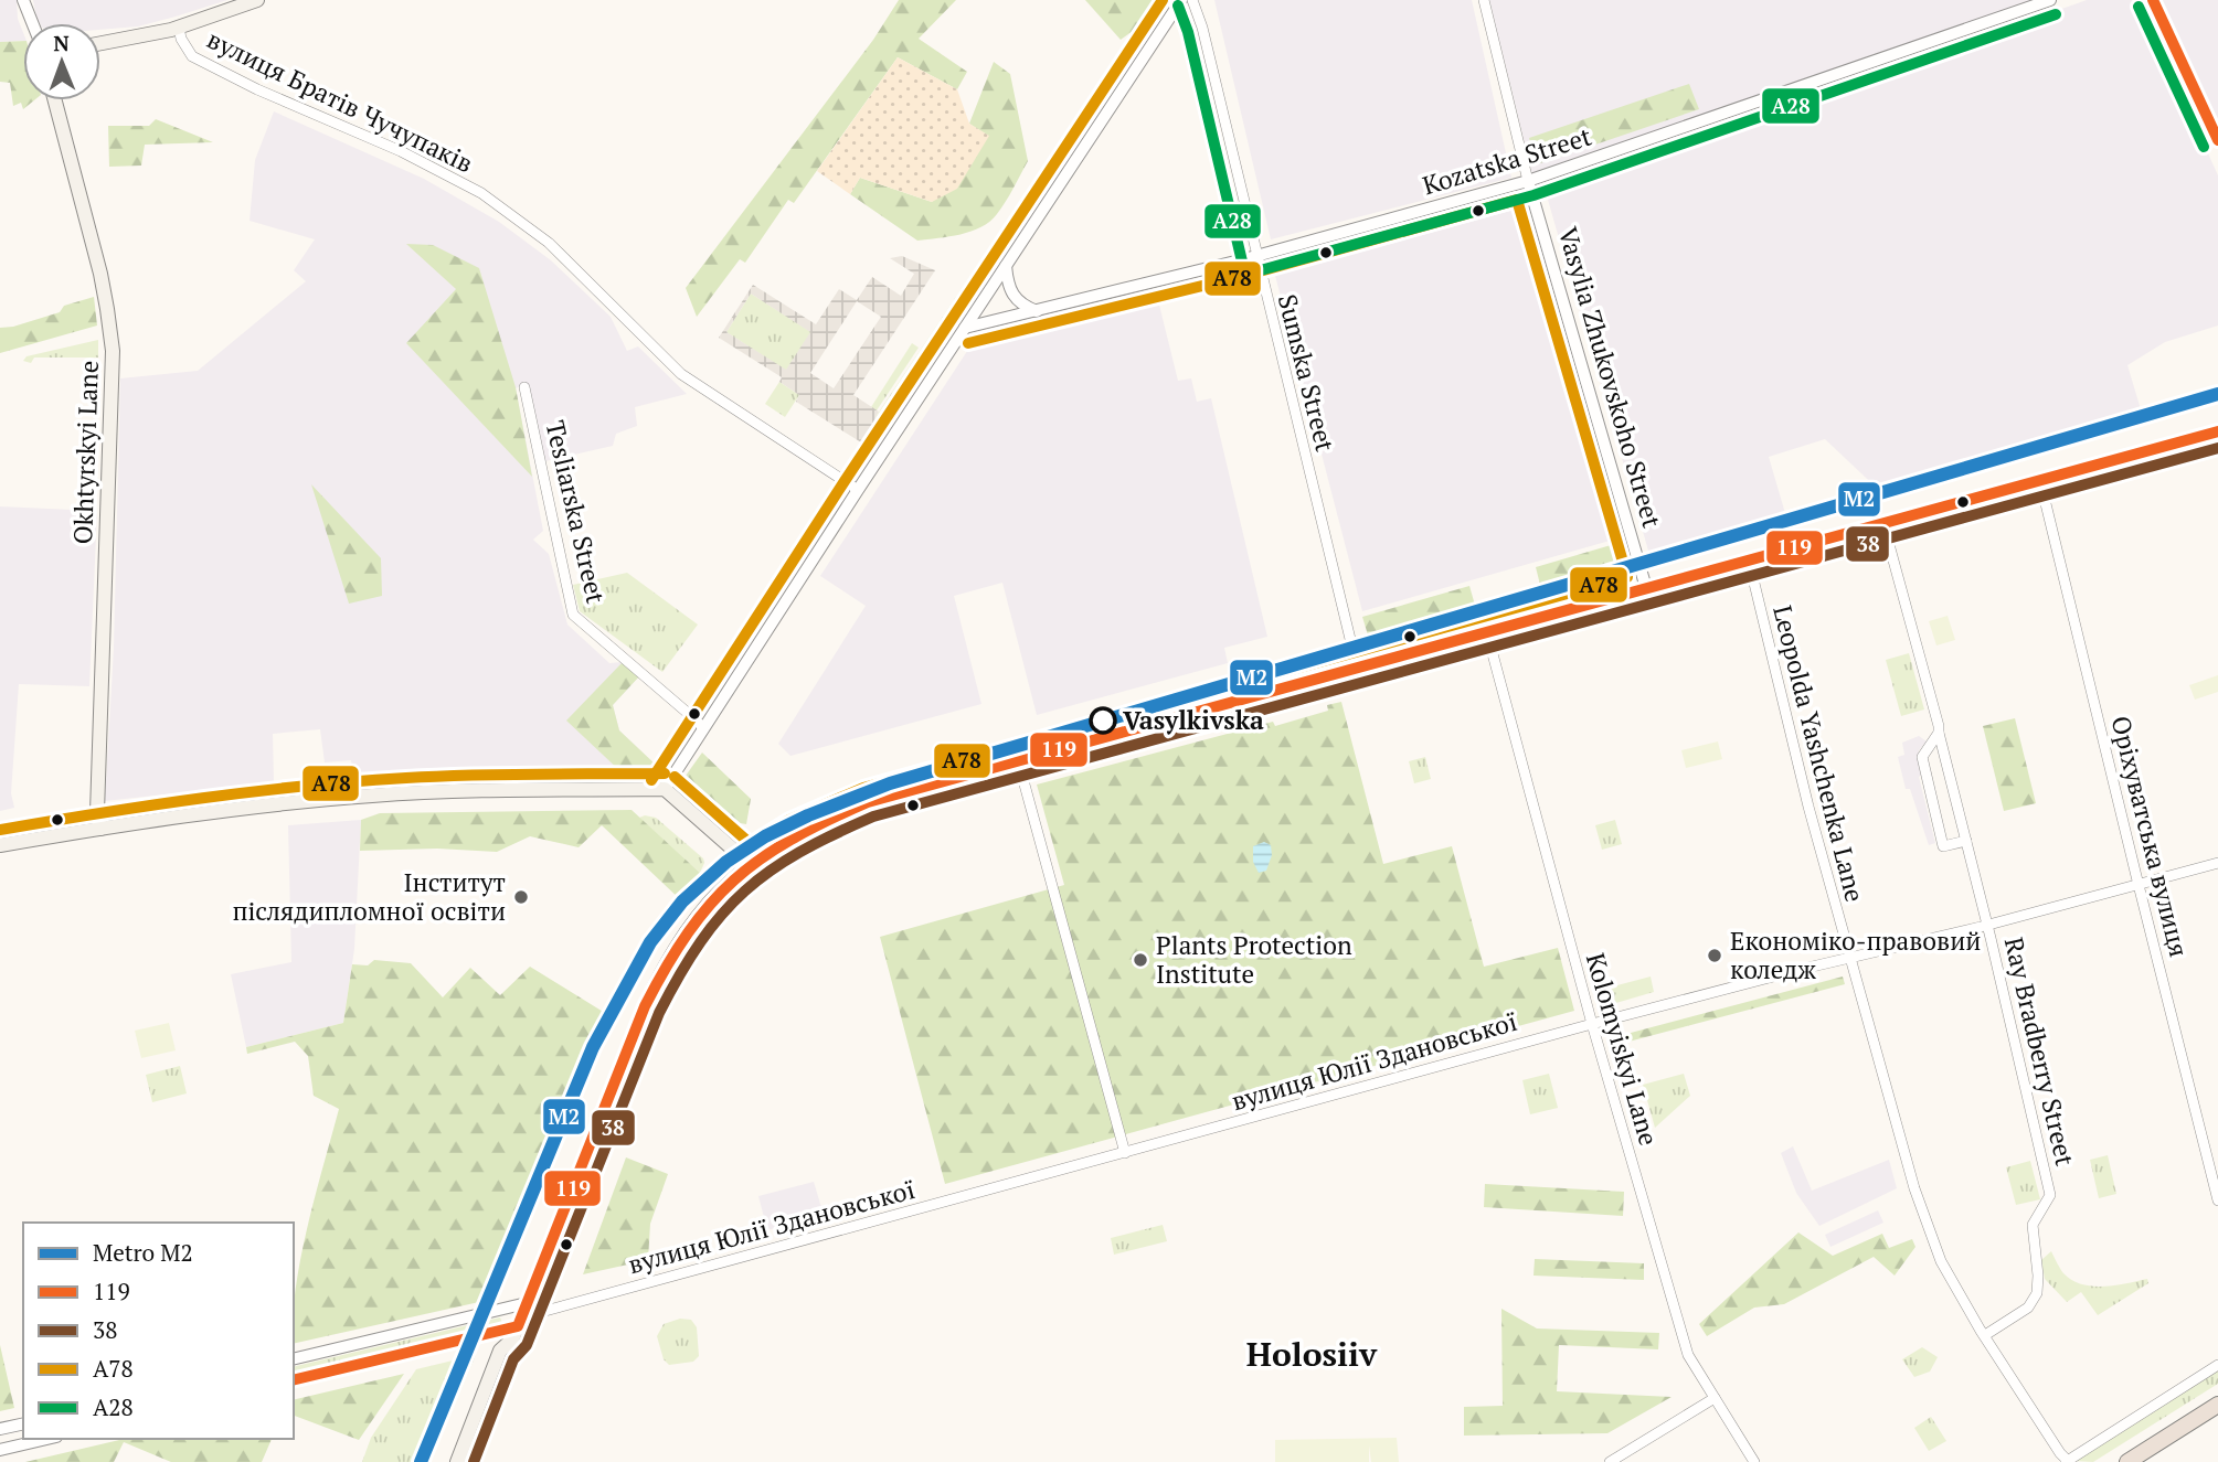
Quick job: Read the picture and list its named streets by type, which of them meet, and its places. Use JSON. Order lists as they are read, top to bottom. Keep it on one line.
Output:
{"streets":{"main road":["Okhtyrskyi Lane"],"street":["вулиця Братів Чучупаків","Kozatska Street","Sumska Street","Vasylia Zhukovskoho Street","Tesliarska Street","Leopolda Yashchenka Lane","Оріхуватська вулиця","Kolomyiskyi Lane","Ray Bradberry Street","вулиця Юлії Здановської"]},"crossings":[["Kozatska Street","Sumska Street"],["Kozatska Street","Vasylia Zhukovskoho Street"],["Leopolda Yashchenka Lane","Ray Bradberry Street"],["Leopolda Yashchenka Lane","вулиця Юлії Здановської"],["Оріхуватська вулиця","вулиця Юлії Здановської"],["Kolomyiskyi Lane","вулиця Юлії Здановської"],["Ray Bradberry Street","вулиця Юлії Здановської"]],"districts":["Holosiiv"],"places":["Vasylkivska","Інститут післядипломної освіти","Економіко-правовий коледж","Plants Protection Institute"],"lines":["transit line 119","transit line А78","transit line А28","metro line M2","transit line 38"],"legend":["Metro M2","119","38","А78","А28"],"north":"top"}
